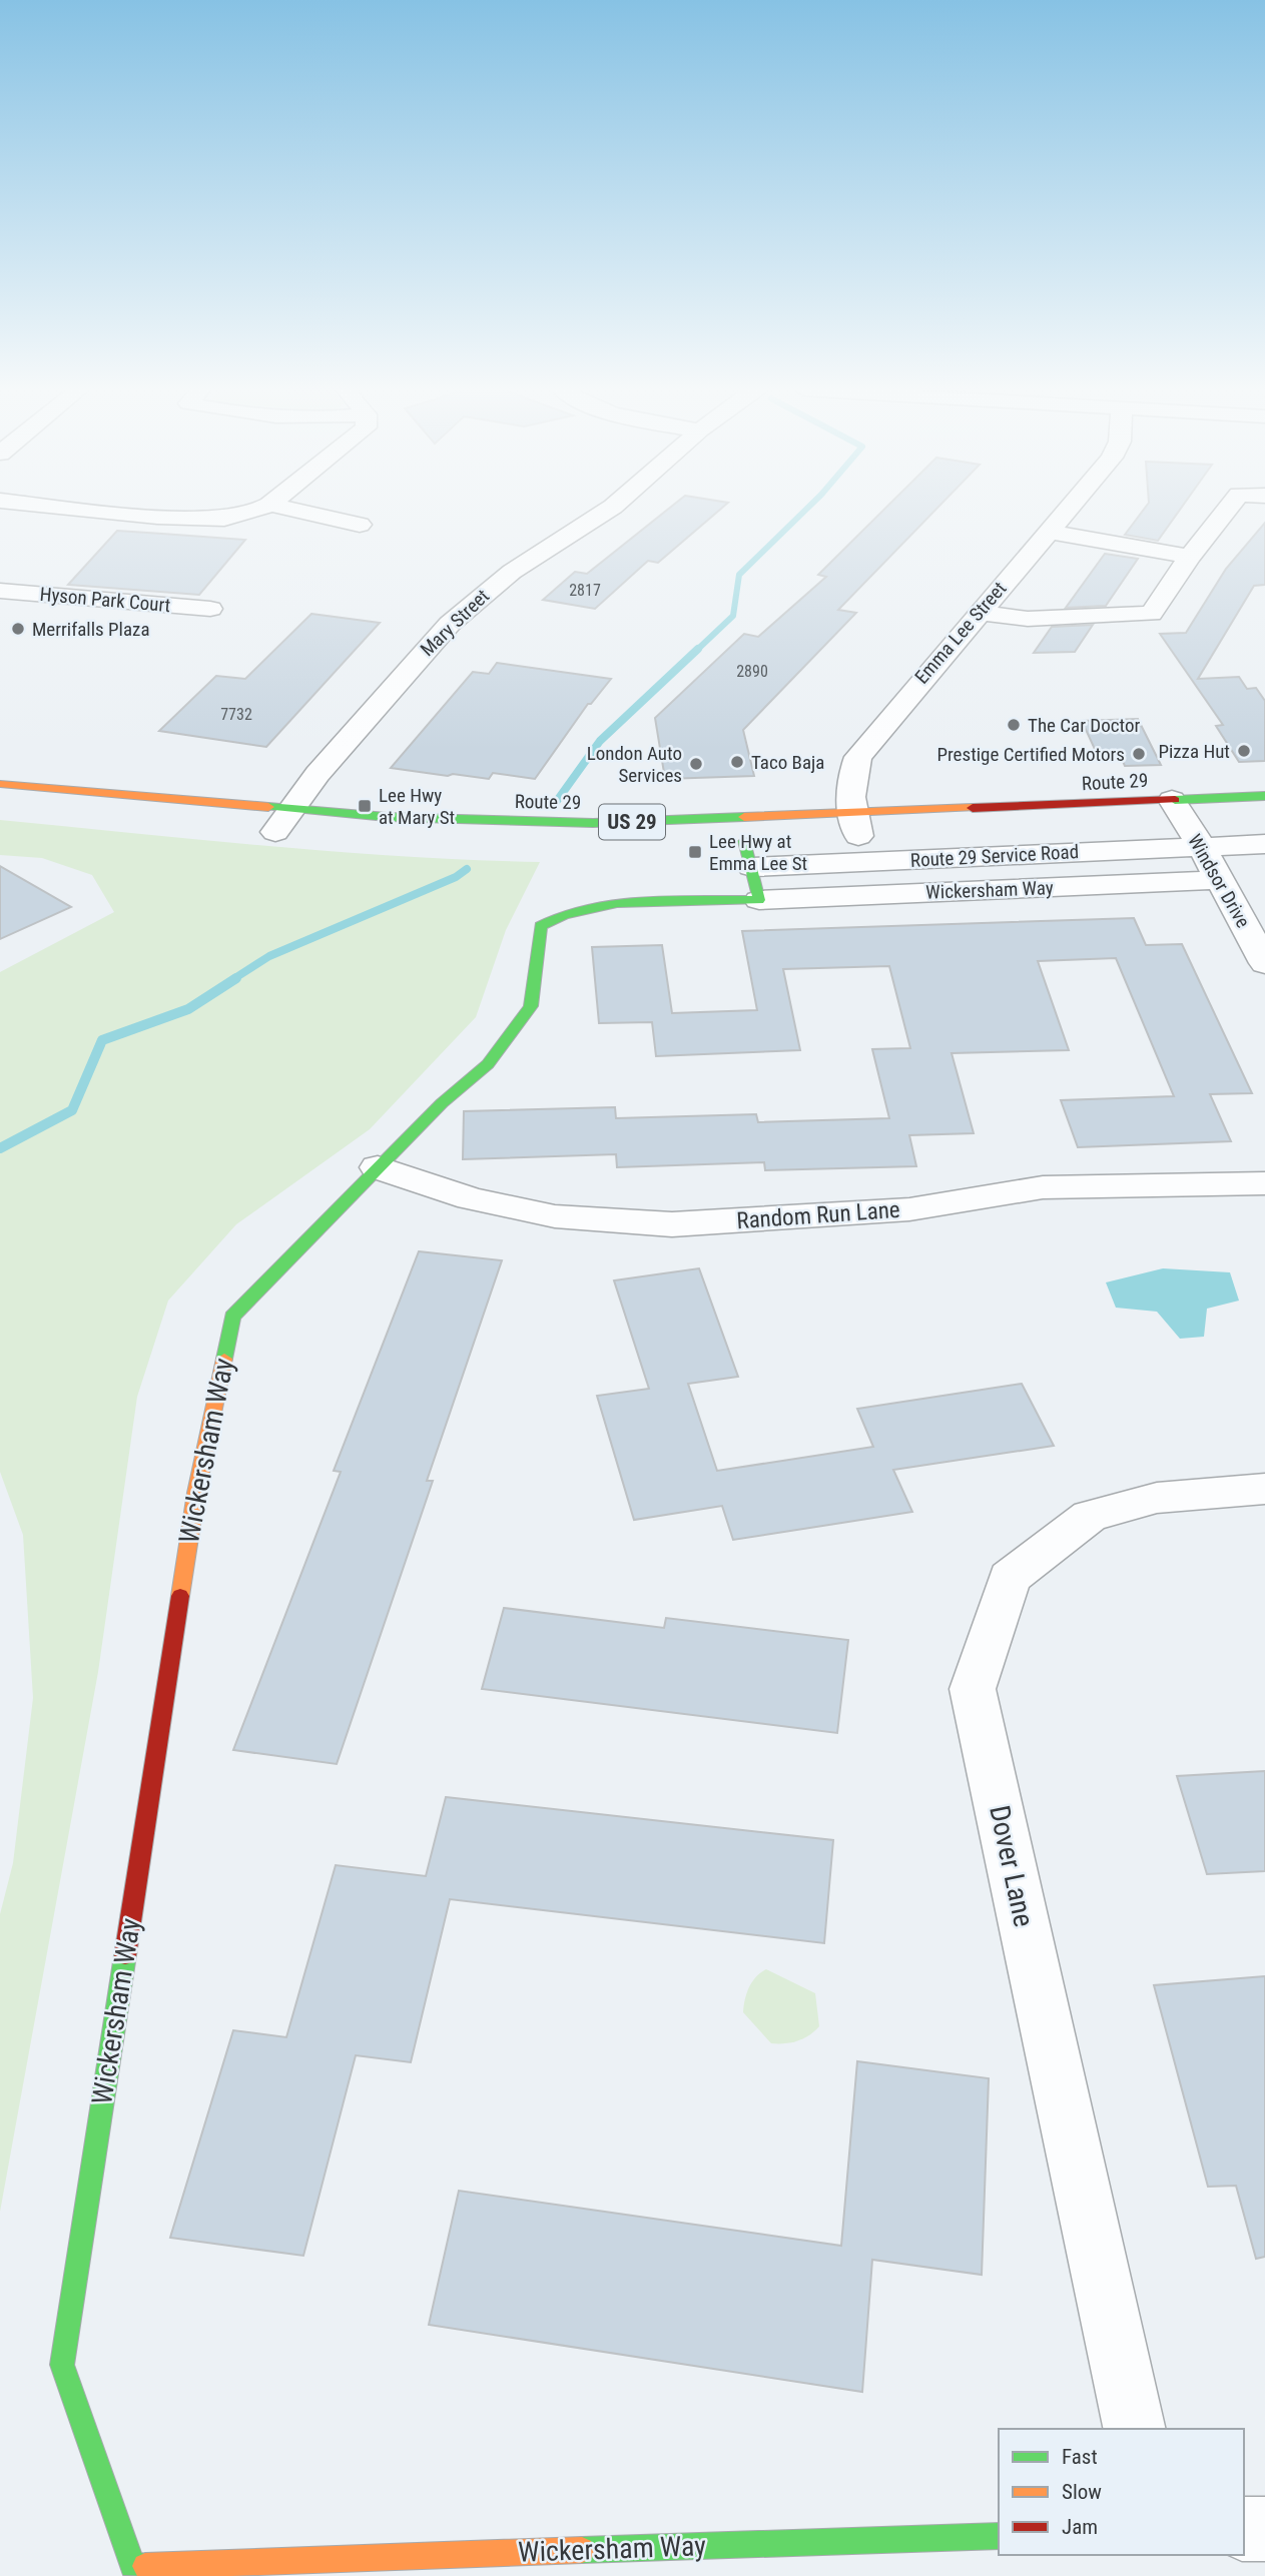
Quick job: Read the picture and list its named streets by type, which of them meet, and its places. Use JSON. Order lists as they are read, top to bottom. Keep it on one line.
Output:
{"streets":{"street":["Hyson Park Court","Mary Street","Emma Lee Street","Route 29","US 29","Route 29 Service Road","Windsor Drive","Wickersham Way","Random Run Lane","Dover Lane"]},"crossings":[["Mary Street","Route 29"],["Emma Lee Street","Route 29"],["Route 29","Route 29 Service Road"],["Route 29","Windsor Drive"],["Route 29 Service Road","Windsor Drive"],["Windsor Drive","Wickersham Way"],["Wickersham Way","Random Run Lane"]],"places":{"other":["Merrifalls Plaza","The Car Doctor","Pizza Hut","Prestige Certified Motors","Taco Baja","London Auto Services"],"transit":["Lee Hwy at Mary St","Lee Hwy at Emma Lee St"]},"house_numbers":["2817","2890","7732"],"legend":["Fast","Slow","Jam"]}
